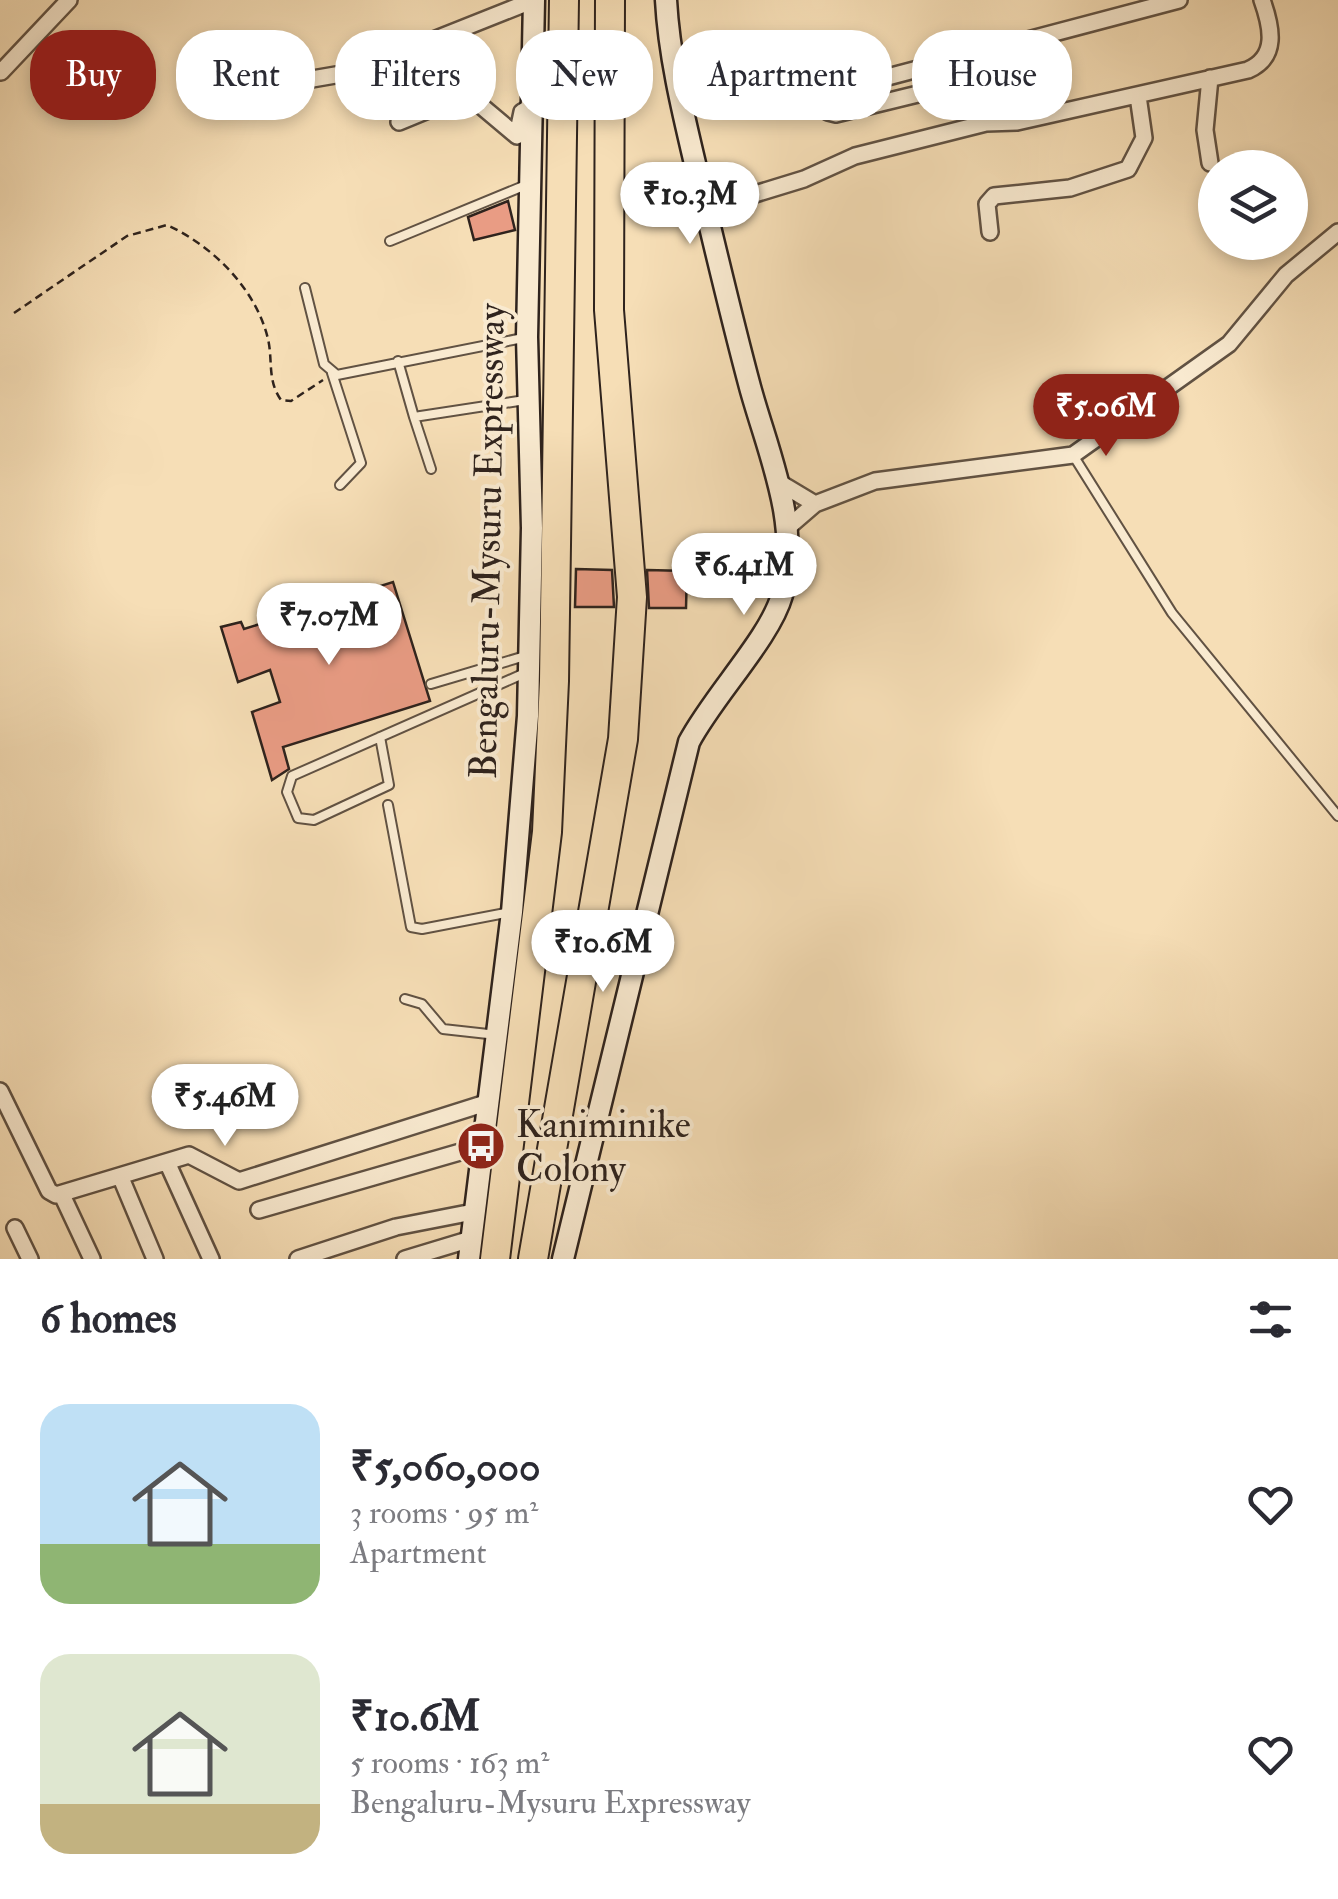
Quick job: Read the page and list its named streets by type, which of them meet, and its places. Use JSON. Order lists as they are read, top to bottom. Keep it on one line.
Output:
{"streets":{"highway":["Bengaluru-Mysuru Expressway"]},"places":{"bus stop":["Kaniminike Colony"]},"page":{"chip":["Buy","Rent","Filters","New","Apartment","House"],"price":["₹10.3M","₹5.06M","₹6.41M","₹7.07M","₹10.6M","₹5.46M"],"heading":"6 homes","list":[{"name":"₹5,060,000","note":"3 rooms · 95 m² · Apartment"},{"name":"₹10.6M","note":"5 rooms · 163 m² · Bengaluru-Mysuru Expressway"}]}}
